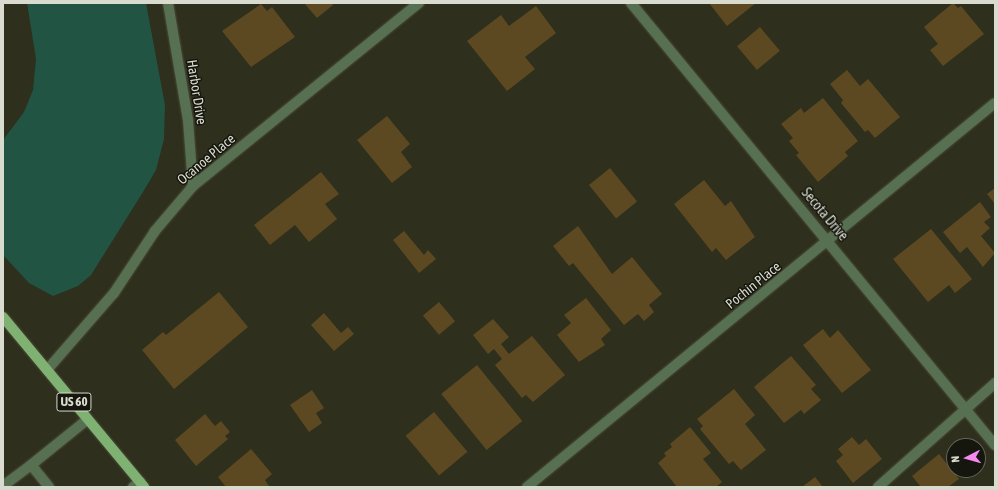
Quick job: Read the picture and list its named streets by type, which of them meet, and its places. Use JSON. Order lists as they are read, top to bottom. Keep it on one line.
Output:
{"streets":{"main road":["US 60"],"street":["Harbor Drive","Ocanoe Place","Secota Drive","Pochin Place"]},"crossings":[["Harbor Drive","Ocanoe Place"],["Ocanoe Place","US 60"],["Secota Drive","Pochin Place"]],"north":"left"}
